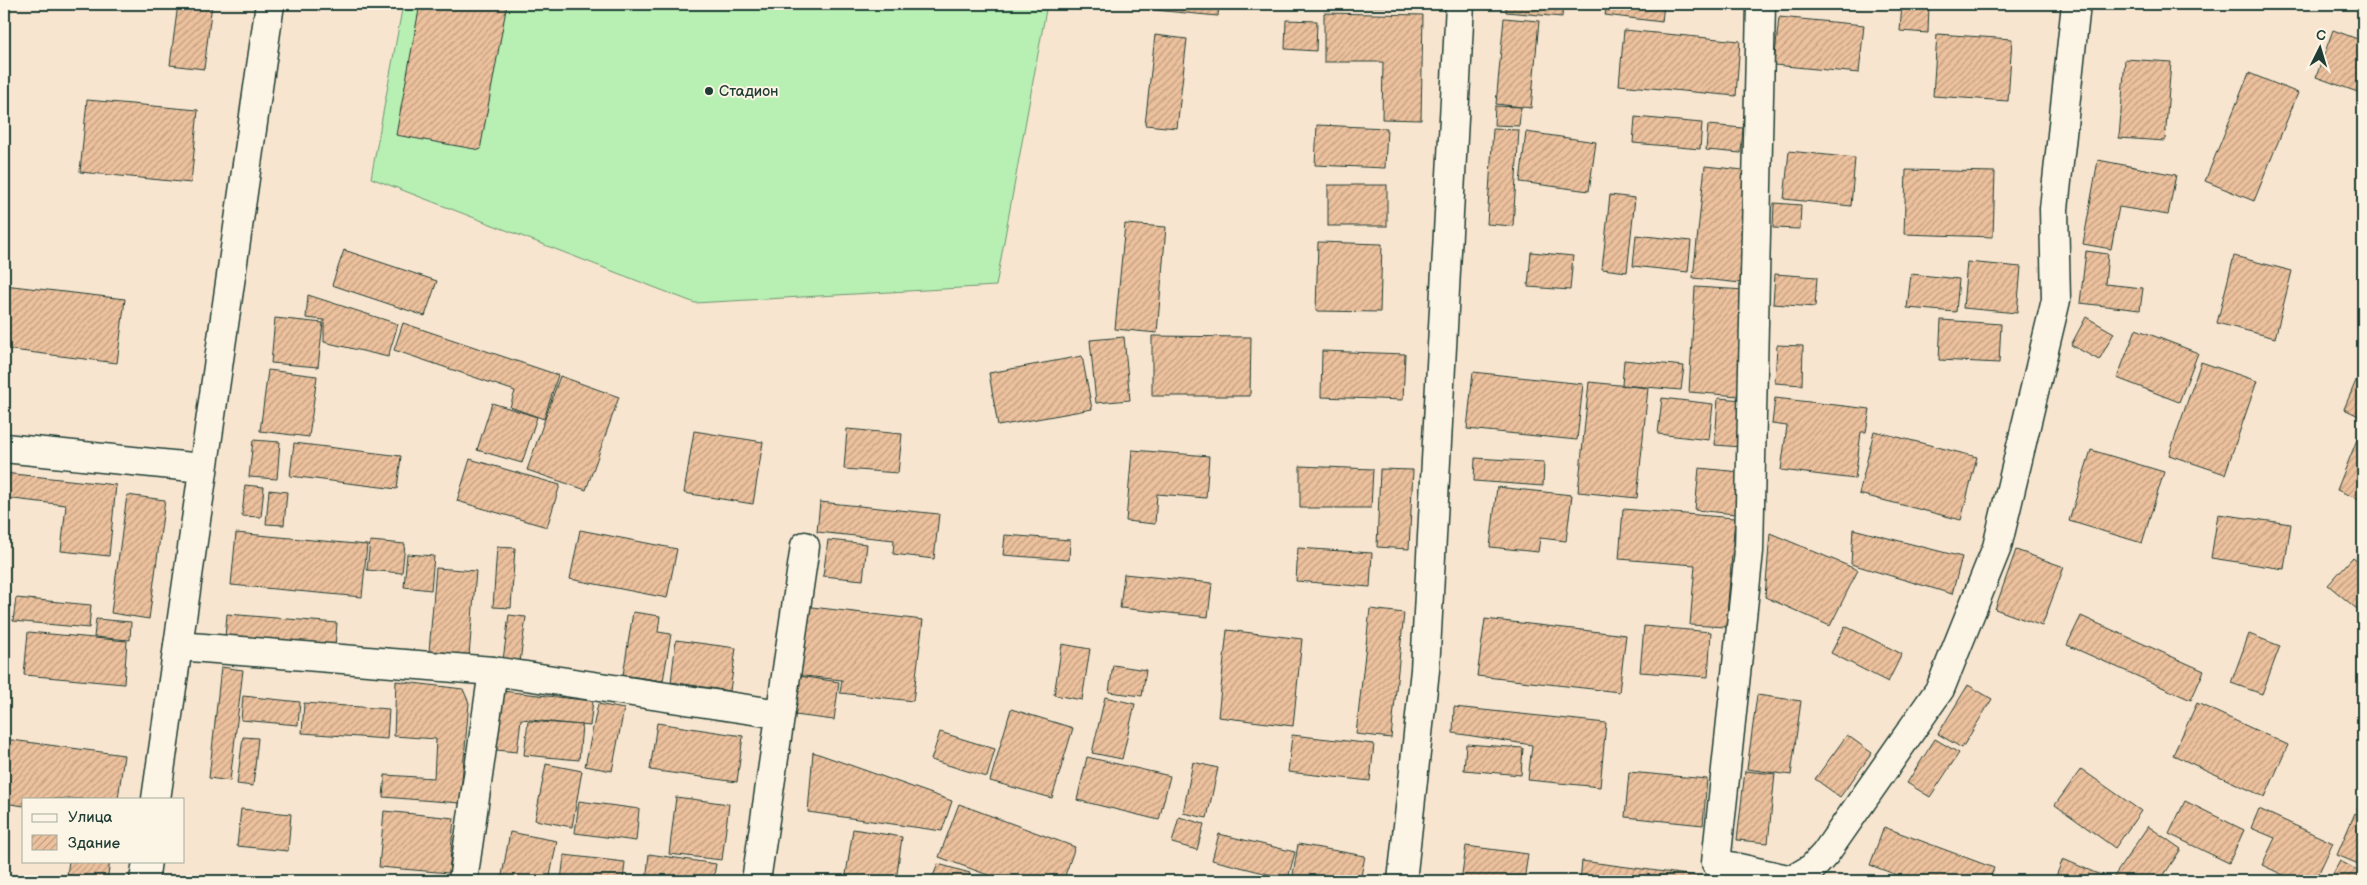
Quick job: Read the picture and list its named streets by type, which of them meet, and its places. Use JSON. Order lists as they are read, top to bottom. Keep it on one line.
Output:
{"places":["Стадион"],"legend":["Улица","Здание"],"north":"top"}
